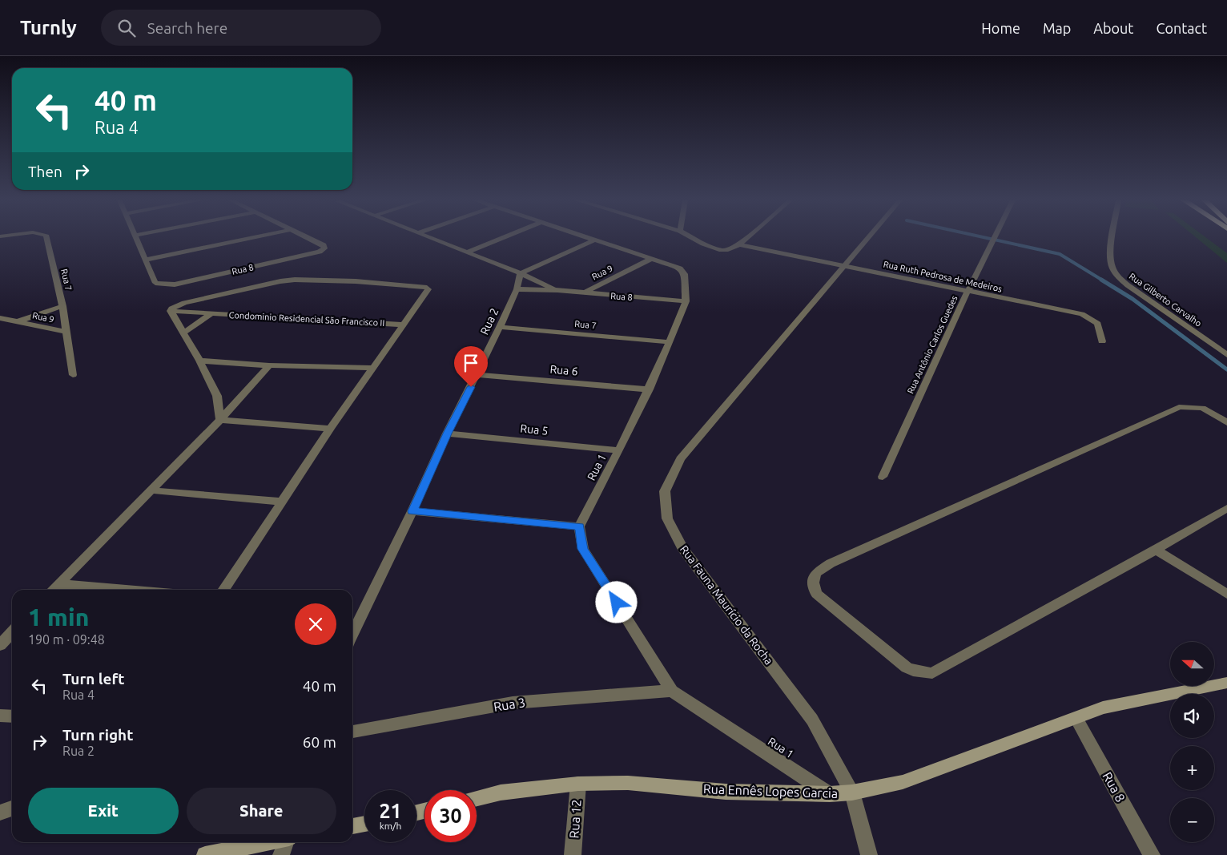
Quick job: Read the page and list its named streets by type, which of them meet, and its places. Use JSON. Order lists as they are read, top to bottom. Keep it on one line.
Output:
{"streets":{"main road":["Rua Ennês Lopes Garcia"],"street":["Rua 8","Rua 9","Rua Ruth Pedrosa de Medeiros","Rua 7","Rua Gilberto Carvalho","Condominio Residencial São Francisco II","Rua 2","Rua Antônio Carlos Guedes","Rua 6","Rua 5","Rua 1","Rua Fauna Maurício da Rocha","Rua 3","Rua 12"]},"crossings":[["Rua 8","Rua 9"],["Rua 8","Rua 2"],["Rua 8","Rua 1"],["Rua 8","Rua Ennês Lopes Garcia"],["Rua 9","Rua 7"],["Rua 9","Rua 1"],["Rua Ruth Pedrosa de Medeiros","Rua Antônio Carlos Guedes"],["Rua Ruth Pedrosa de Medeiros","Rua Fauna Maurício da Rocha"],["Rua 7","Rua 2"],["Rua 7","Rua 1"],["Rua 2","Rua 6"],["Rua 2","Rua 5"],["Rua 6","Rua 1"],["Rua 5","Rua 1"],["Rua 1","Rua 3"],["Rua 1","Rua Ennês Lopes Garcia"],["Rua Fauna Maurício da Rocha","Rua Ennês Lopes Garcia"],["Rua Ennês Lopes Garcia","Rua 12"]],"north":"left","page":{"header":"Turnly","search":"Search here","nav":["Home","Map","About","Contact"],"turn":["40 m","Rua 4"],"then":"Then","heading":["1 min","190 m · 09:48"],"map_buttons":["+","−"],"list":[{"name":"Turn left","note":"Rua 4","value":"40 m"},{"name":"Turn right","note":"Rua 2","value":"60 m"}],"buttons":["Exit","Share"],"speed":"21 km/h","limit":"30"}}
